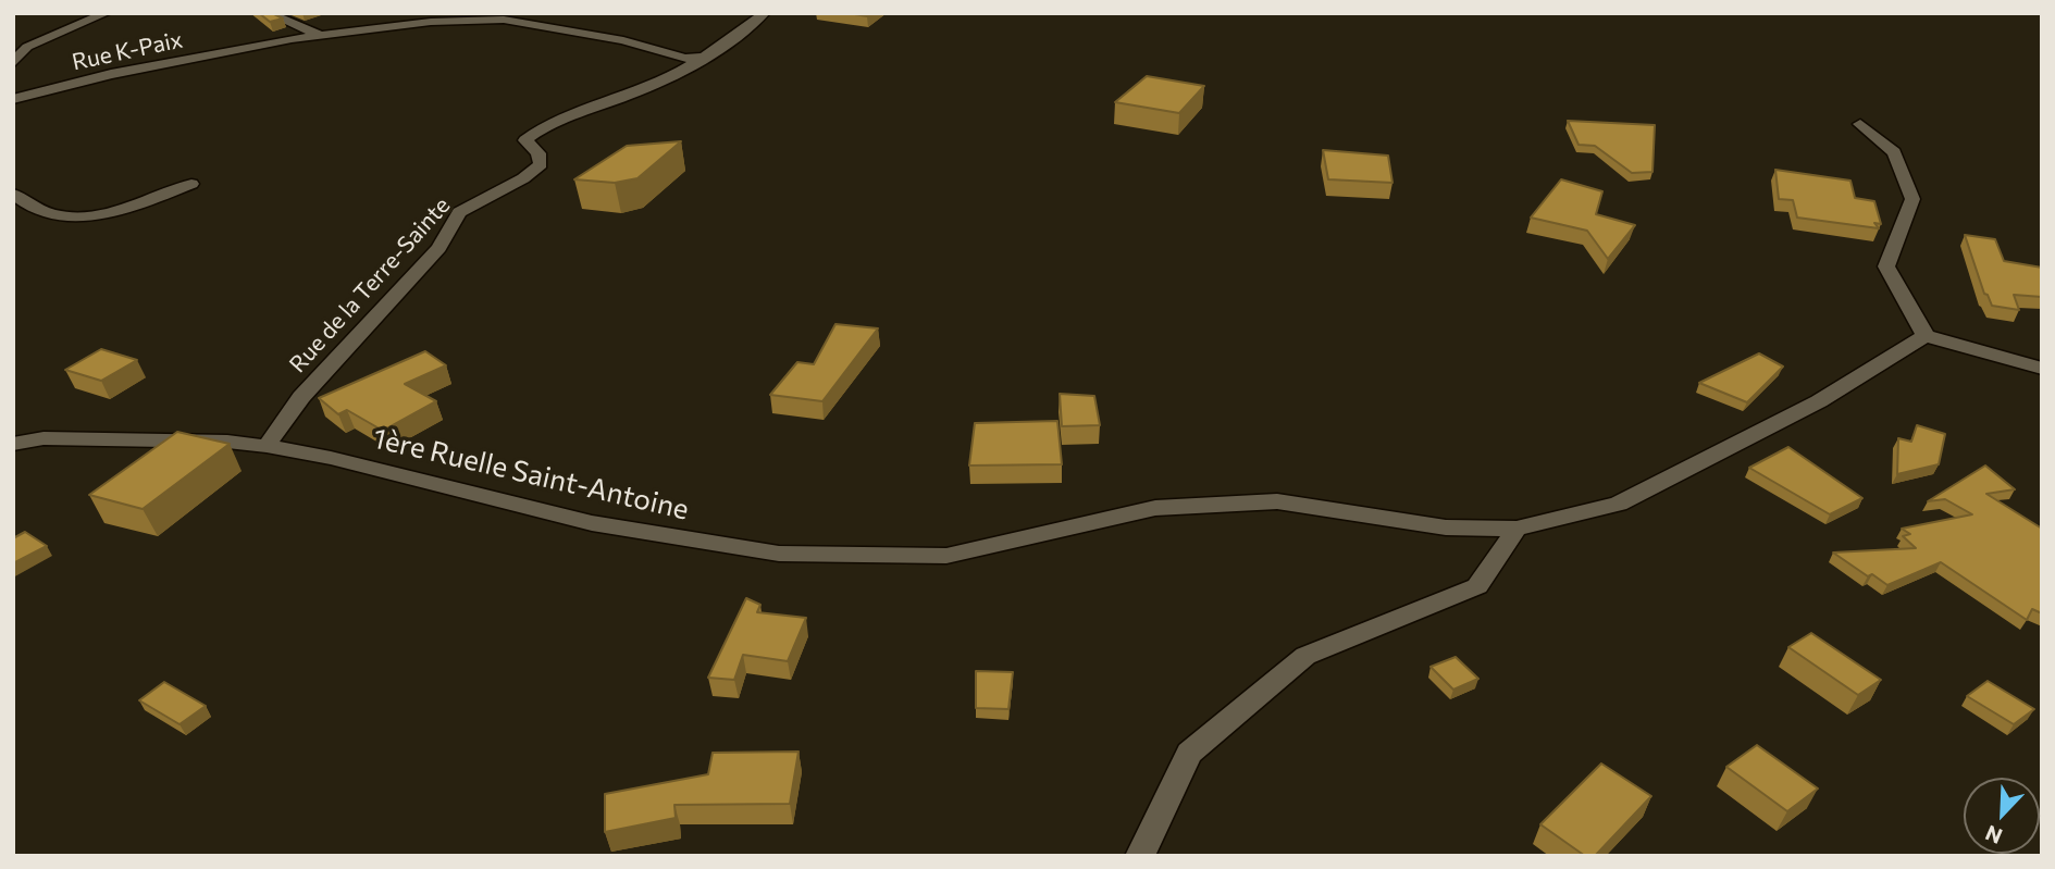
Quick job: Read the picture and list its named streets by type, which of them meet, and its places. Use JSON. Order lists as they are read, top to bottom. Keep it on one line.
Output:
{"streets":{"street":["Rue K-Paix","Rue de la Terre-Sainte","1ère Ruelle Saint-Antoine"]},"crossings":[["Rue K-Paix","Rue de la Terre-Sainte"],["Rue de la Terre-Sainte","1ère Ruelle Saint-Antoine"]],"north":"bottom left"}
